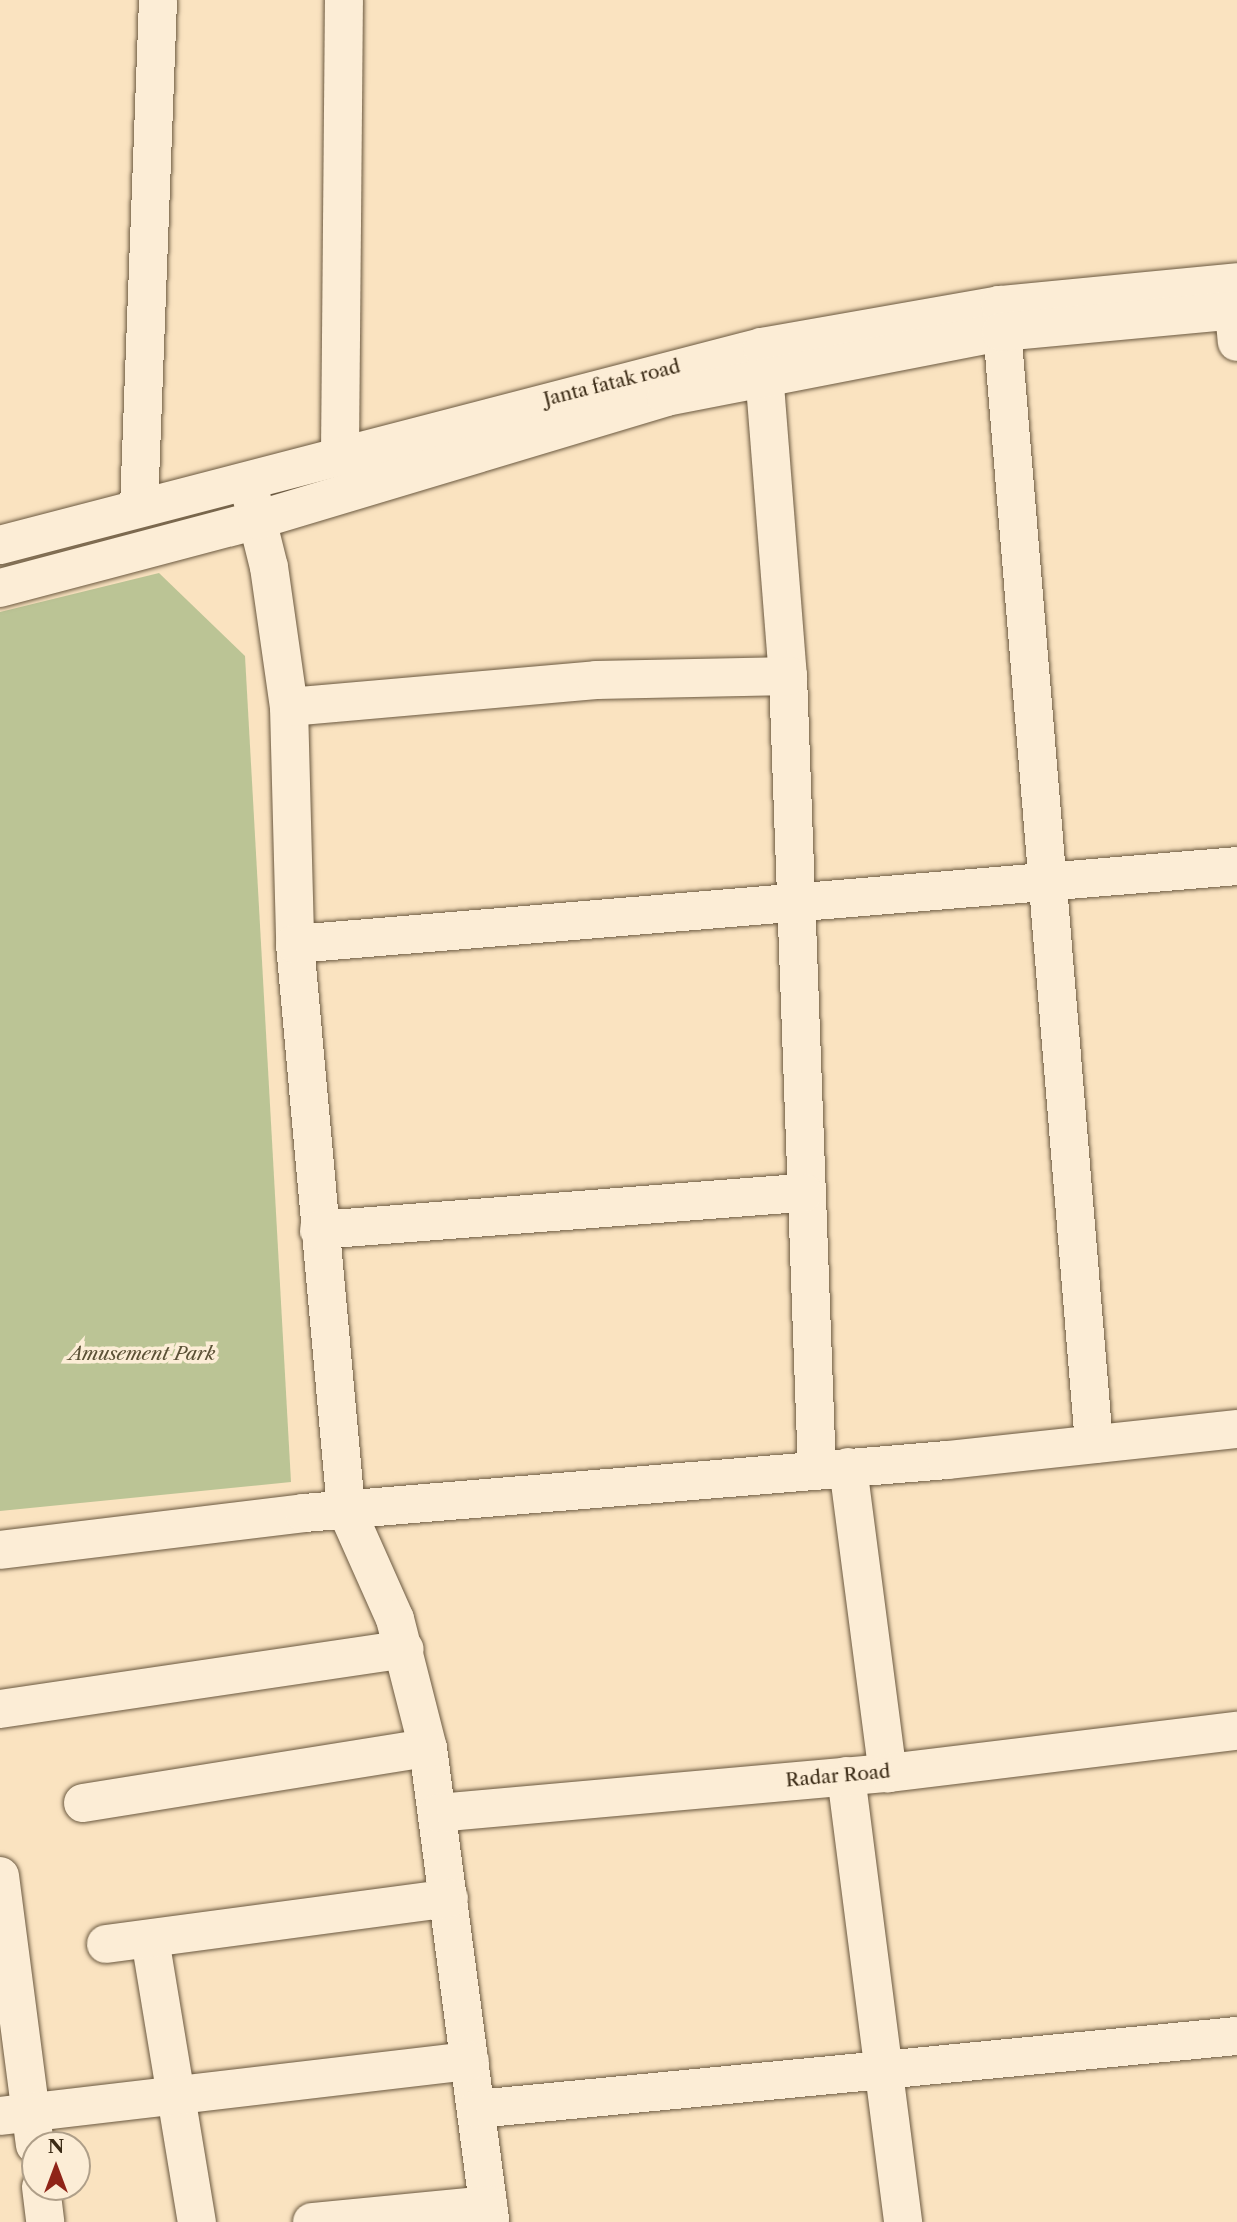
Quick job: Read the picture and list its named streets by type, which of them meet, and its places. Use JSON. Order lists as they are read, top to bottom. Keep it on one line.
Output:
{"streets":{"street":["Janta fatak road","Radar Road"]},"parks":["Amusement Park"],"north":"top"}
